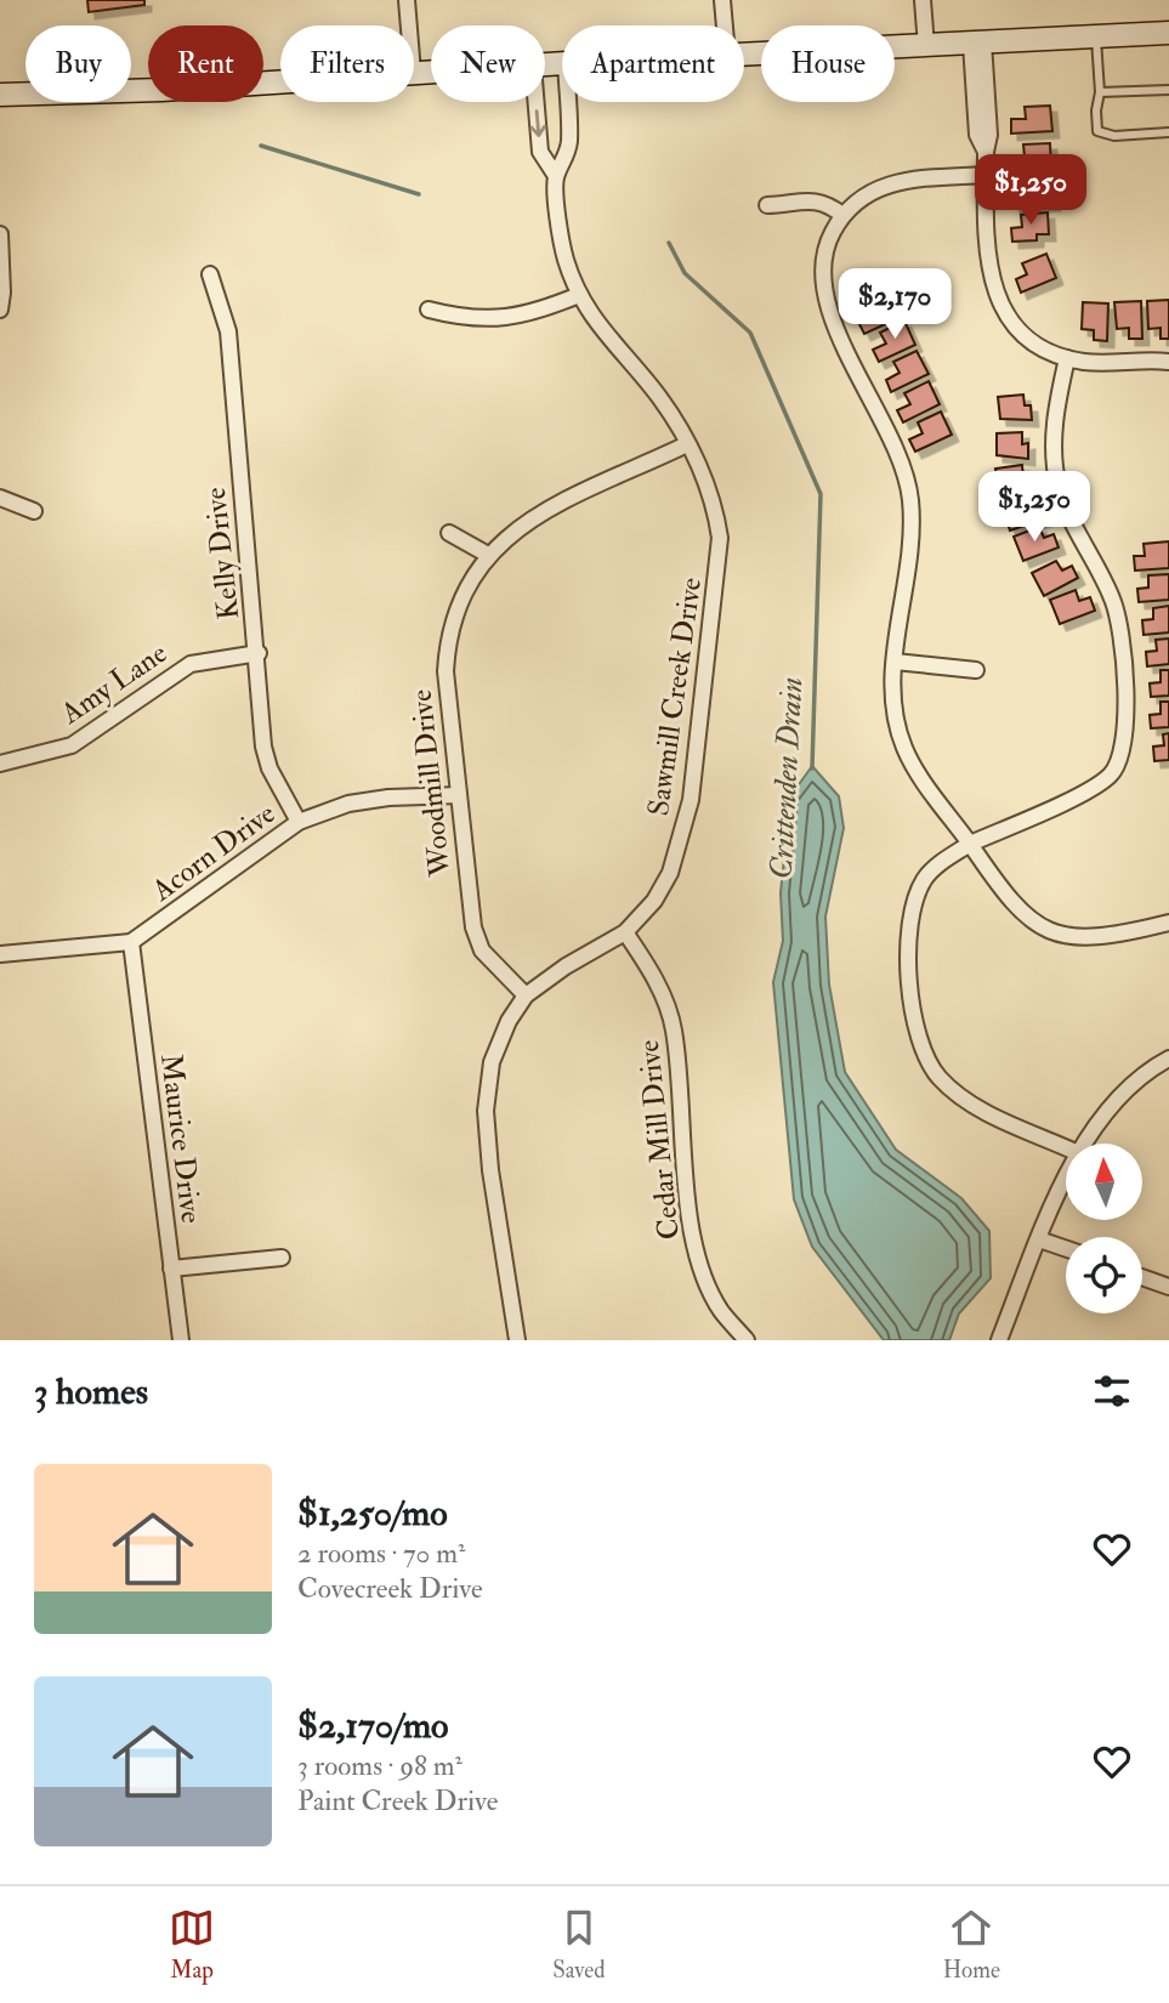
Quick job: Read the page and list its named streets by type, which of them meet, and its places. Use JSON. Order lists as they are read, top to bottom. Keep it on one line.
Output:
{"streets":{"street":["Kelly Drive","Amy Lane","Sawmill Creek Drive","Woodmill Drive","Acorn Drive","Maurice Drive","Cedar Mill Drive"]},"crossings":[["Kelly Drive","Amy Lane"],["Kelly Drive","Acorn Drive"],["Sawmill Creek Drive","Woodmill Drive"],["Sawmill Creek Drive","Cedar Mill Drive"],["Woodmill Drive","Acorn Drive"],["Acorn Drive","Maurice Drive"]],"water":["Crittenden Drain"],"north":"top","page":{"chip":["Buy","Rent","Filters","New","Apartment","House"],"price":["$1,250","$2,170","$1,250"],"heading":"3 homes","list":[{"name":"$1,250/mo","note":"2 rooms · 70 m² · Covecreek Drive"},{"name":"$2,170/mo","note":"3 rooms · 98 m² · Paint Creek Drive"}],"tabs":["Map","Saved","Home"]}}
